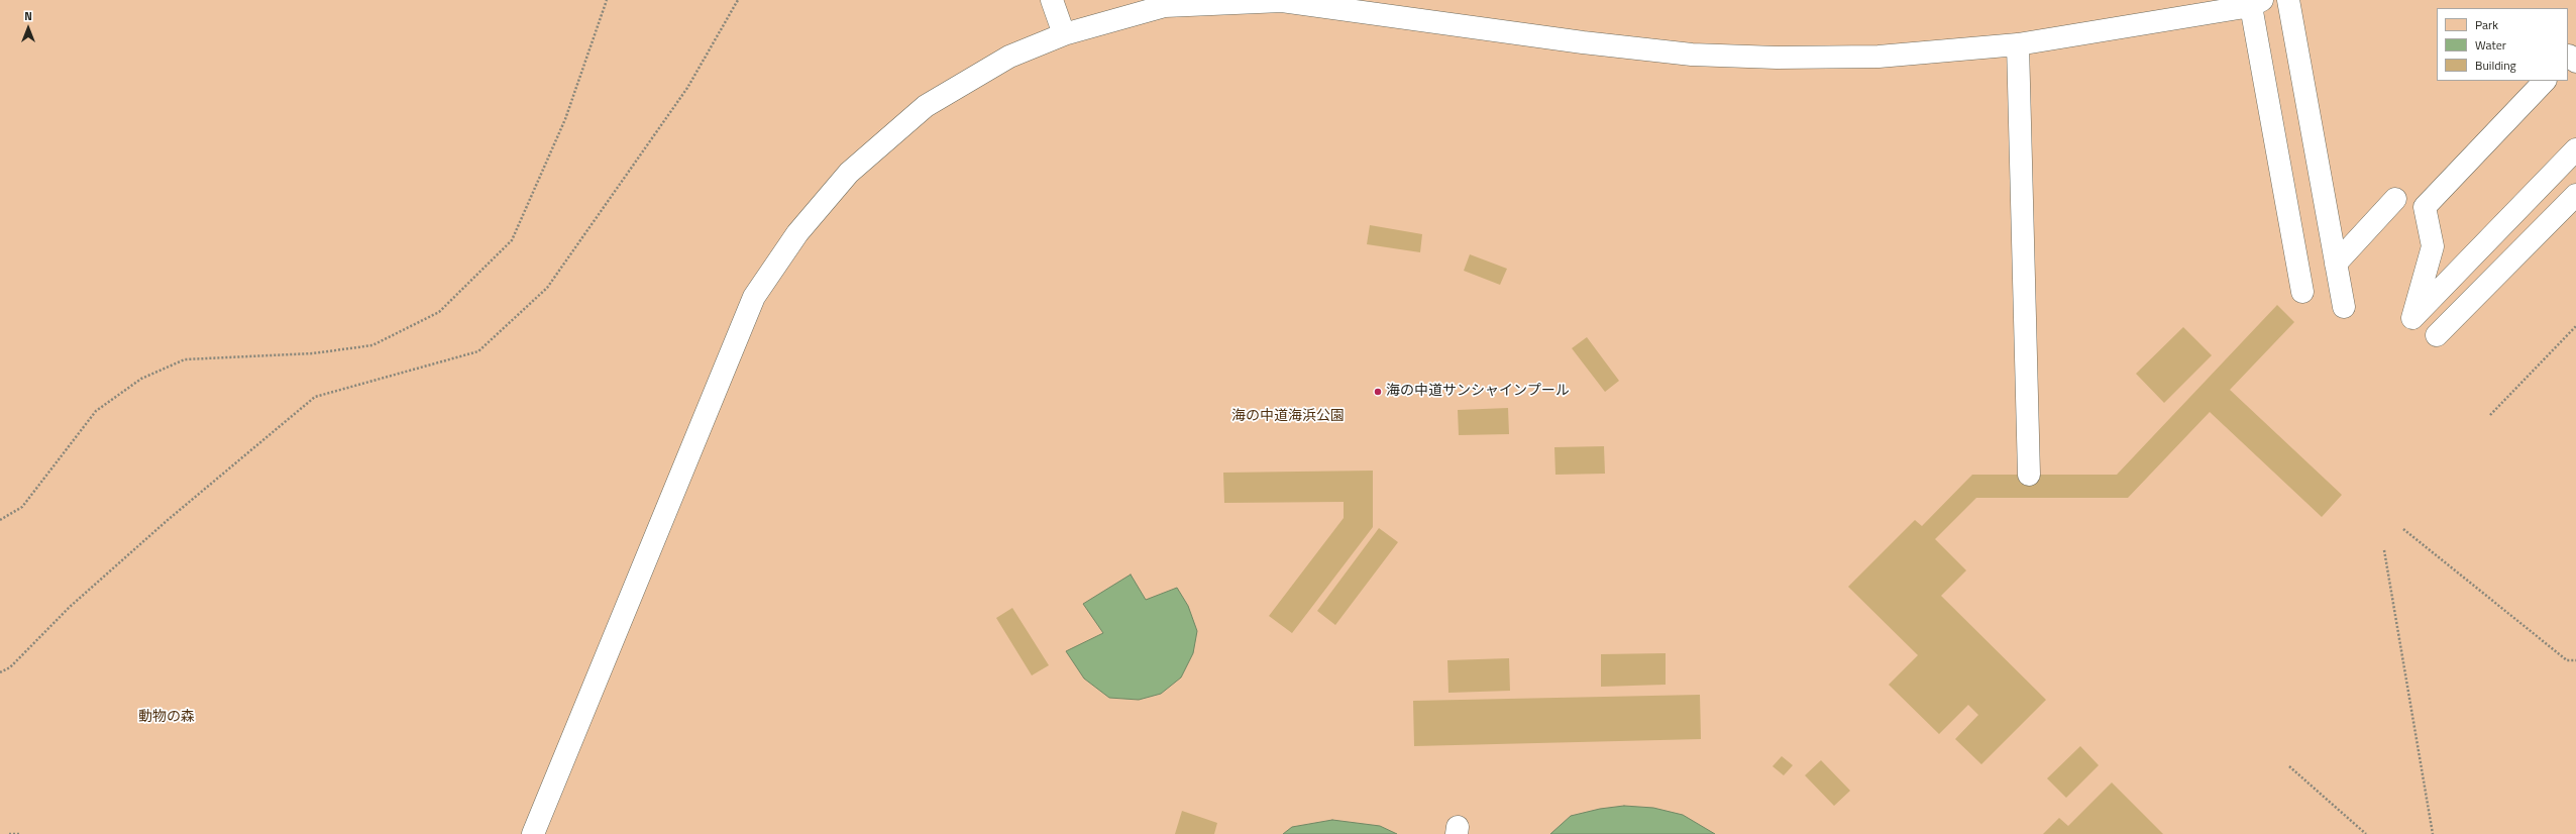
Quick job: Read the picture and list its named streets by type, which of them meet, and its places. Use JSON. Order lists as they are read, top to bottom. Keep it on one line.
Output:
{"parks":["海の中道海浜公園","動物の森"],"places":["海の中道サンシャインプール"],"legend":["Park","Water","Building"],"north":"top"}
